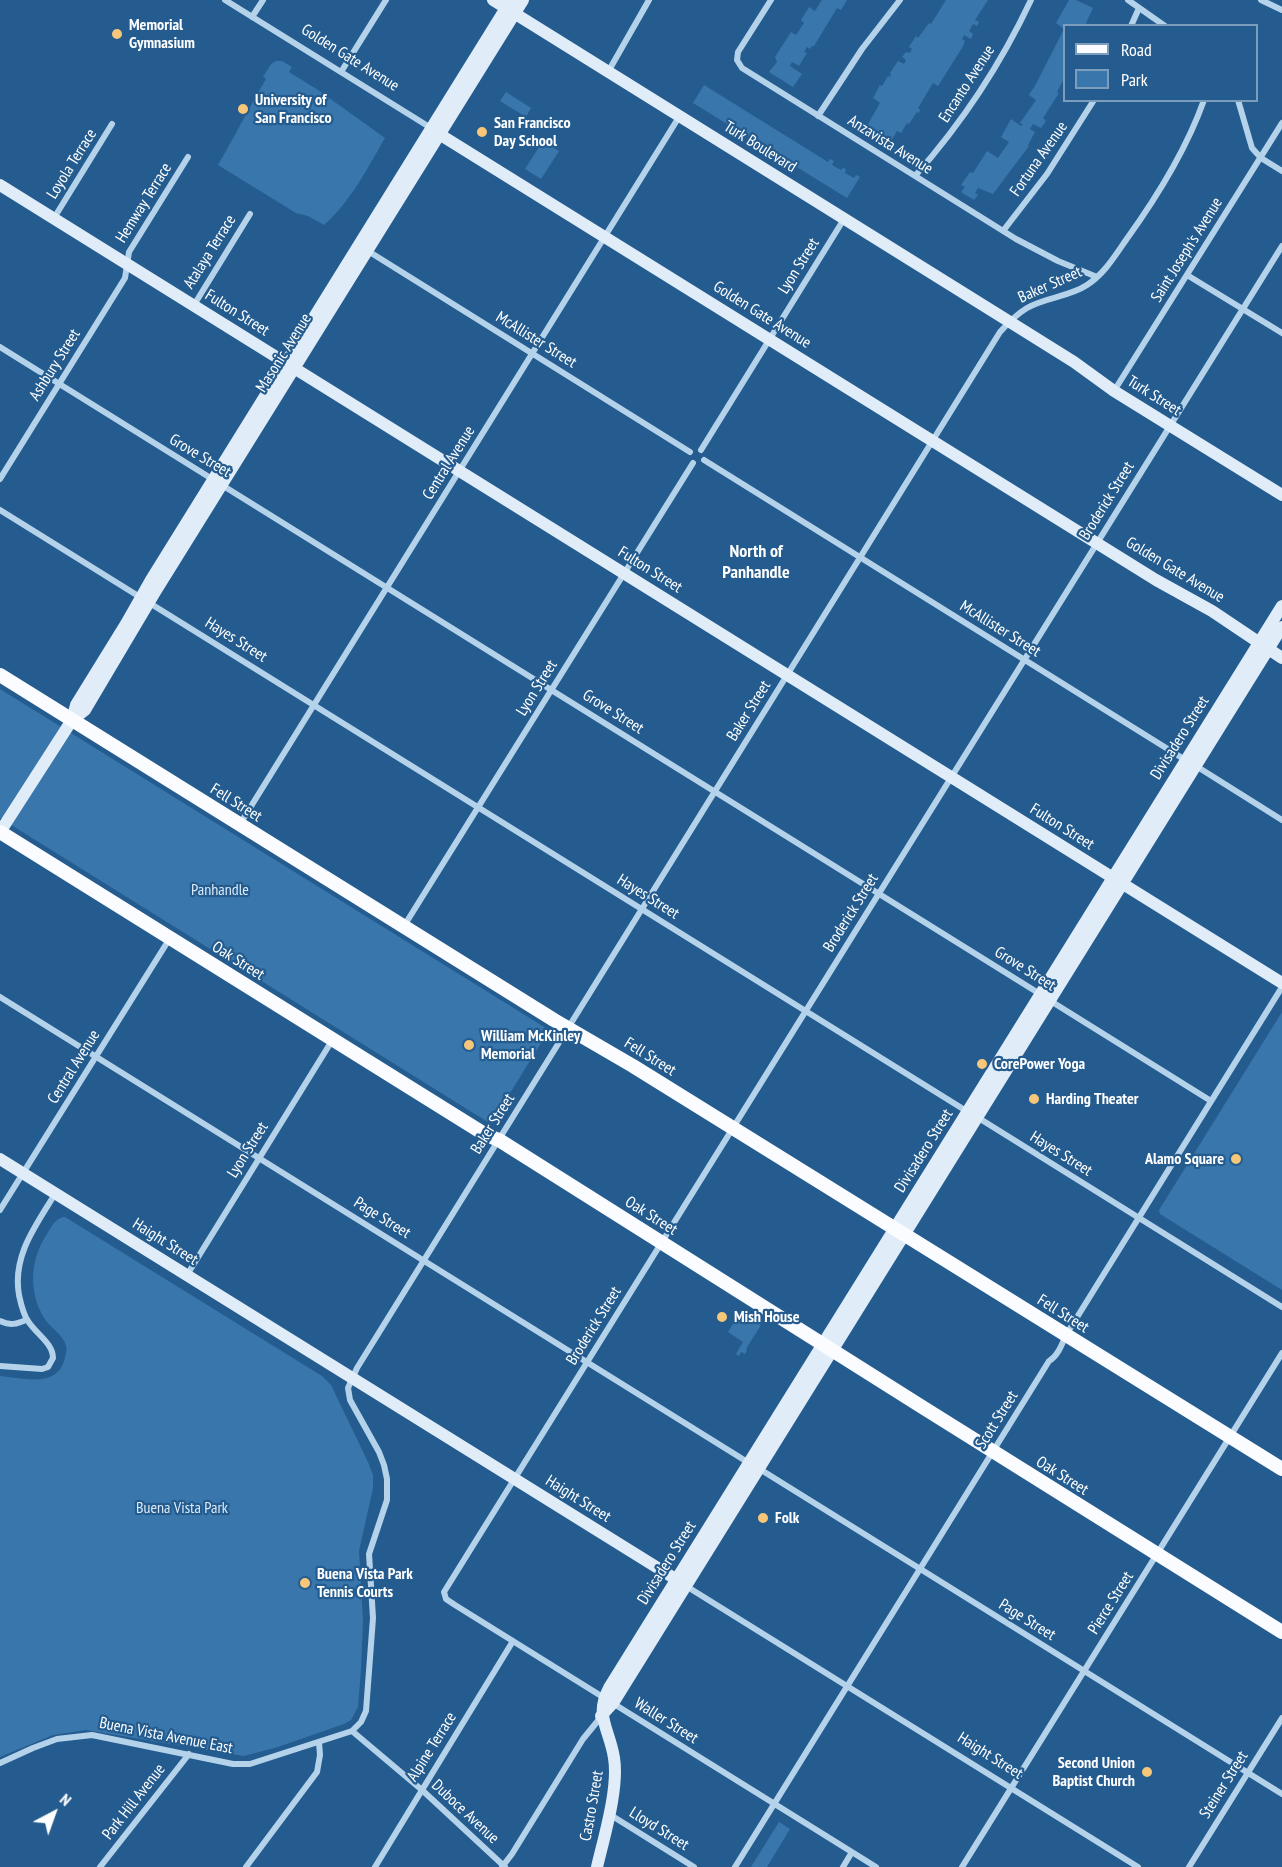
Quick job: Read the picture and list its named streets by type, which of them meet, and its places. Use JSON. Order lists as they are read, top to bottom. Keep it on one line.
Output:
{"streets":{"main road":["Golden Gate Avenue","Turk Boulevard","Fulton Street","Masonic Avenue","Turk Street","Divisadero Street","Fell Street","Oak Street","Haight Street","Castro Street"],"street":["Encanto Avenue","Anzavista Avenue","Fortuna Avenue","Loyola Terrace","Hemway Terrace","Saint Joseph's Avenue","Atalaya Terrace","Lyon Street","Baker Street","McAllister Street","Ashbury Street","Grove Street","Central Avenue","Broderick Street","Hayes Street","Page Street","Scott Street","Pierce Street","Waller Street","Buena Vista Avenue East","Alpine Terrace","Steiner Street","Park Hill Avenue","Duboce Avenue","Lloyd Street"]},"crossings":[["Golden Gate Avenue","Lyon Street"],["Golden Gate Avenue","Baker Street"],["Golden Gate Avenue","Masonic Avenue"],["Golden Gate Avenue","Central Avenue"],["Golden Gate Avenue","Broderick Street"],["Golden Gate Avenue","Divisadero Street"],["Encanto Avenue","Anzavista Avenue"],["Anzavista Avenue","Fortuna Avenue"],["Anzavista Avenue","Baker Street"],["Turk Boulevard","Lyon Street"],["Turk Boulevard","Baker Street"],["Turk Boulevard","Masonic Avenue"],["Turk Boulevard","Turk Street"],["Turk Boulevard","Central Avenue"],["Loyola Terrace","Fulton Street"],["Hemway Terrace","Fulton Street"],["Hemway Terrace","Ashbury Street"],["Saint Joseph's Avenue","Turk Street"],["Atalaya Terrace","Fulton Street"],["Lyon Street","Fulton Street"],["Lyon Street","McAllister Street"],["Lyon Street","Grove Street"],["Lyon Street","Hayes Street"],["Lyon Street","Fell Street"],["Lyon Street","Oak Street"],["Lyon Street","Page Street"],["Lyon Street","Haight Street"],["Baker Street","Fulton Street"],["Baker Street","McAllister Street"],["Baker Street","Turk Street"],["Baker Street","Grove Street"],["Baker Street","Hayes Street"],["Baker Street","Fell Street"],["Baker Street","Oak Street"],["Baker Street","Page Street"],["Baker Street","Haight Street"],["Fulton Street","Masonic Avenue"],["Fulton Street","Ashbury Street"],["Fulton Street","Central Avenue"],["Fulton Street","Broderick Street"],["Fulton Street","Divisadero Street"],["McAllister Street","Masonic Avenue"],["McAllister Street","Central Avenue"],["McAllister Street","Broderick Street"],["McAllister Street","Divisadero Street"],["Masonic Avenue","Grove Street"],["Masonic Avenue","Hayes Street"],["Masonic Avenue","Fell Street"],["Masonic Avenue","Oak Street"],["Ashbury Street","Grove Street"],["Turk Street","Broderick Street"],["Grove Street","Central Avenue"],["Grove Street","Broderick Street"],["Grove Street","Divisadero Street"],["Grove Street","Scott Street"],["Central Avenue","Hayes Street"],["Central Avenue","Fell Street"],["Central Avenue","Oak Street"],["Central Avenue","Page Street"],["Central Avenue","Haight Street"],["Broderick Street","Hayes Street"],["Broderick Street","Fell Street"],["Broderick Street","Oak Street"],["Broderick Street","Page Street"],["Broderick Street","Haight Street"],["Broderick Street","Waller Street"],["Hayes Street","Divisadero Street"],["Hayes Street","Scott Street"],["Divisadero Street","Fell Street"],["Divisadero Street","Oak Street"],["Divisadero Street","Page Street"],["Divisadero Street","Haight Street"],["Divisadero Street","Waller Street"],["Divisadero Street","Castro Street"],["Divisadero Street","Duboce Avenue"],["Fell Street","Scott Street"],["Fell Street","Pierce Street"],["Oak Street","Scott Street"],["Oak Street","Pierce Street"],["Page Street","Scott Street"],["Page Street","Pierce Street"],["Page Street","Steiner Street"],["Haight Street","Scott Street"],["Haight Street","Pierce Street"],["Scott Street","Waller Street"],["Waller Street","Alpine Terrace"],["Buena Vista Avenue East","Park Hill Avenue"],["Buena Vista Avenue East","Duboce Avenue"],["Alpine Terrace","Duboce Avenue"],["Castro Street","Lloyd Street"]],"districts":["North of Panhandle"],"parks":["Panhandle","Buena Vista Park"],"places":["Memorial Gymnasium","University of San Francisco","San Francisco Day School","William McKinley Memorial","CorePower Yoga","Harding Theater","Alamo Square","Mish House","Folk","Buena Vista Park Tennis Courts","Second Union Baptist Church"],"legend":["Road","Park"],"north":"top right"}
